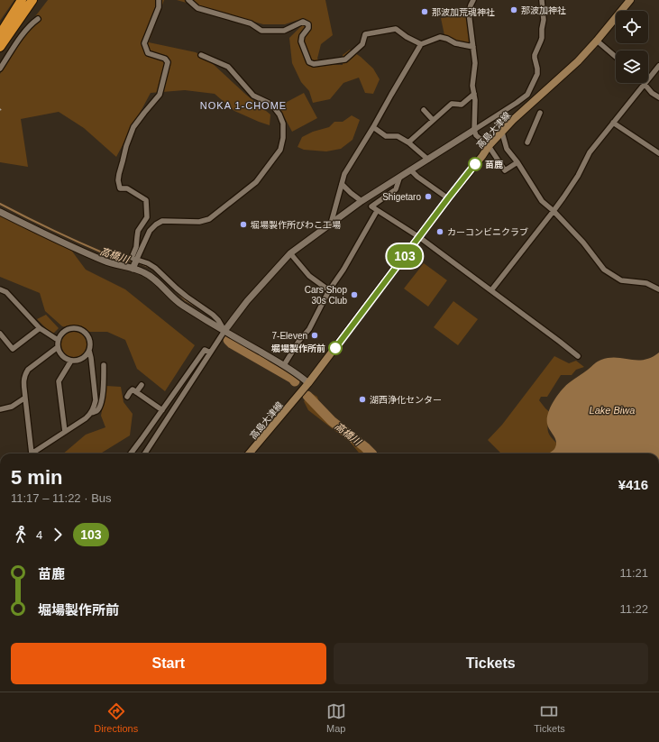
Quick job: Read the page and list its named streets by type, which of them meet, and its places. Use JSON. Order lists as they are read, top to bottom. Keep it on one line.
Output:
{"streets":{"main road":["高島大津線"]},"districts":["NOKA 1-CHOME"],"water":["高橋川","Lake Biwa"],"places":["那波加神社","那波加荒魂神社","苗鹿","Shigetaro","堀場製作所びわこ工場","カーコンビニクラブ","Cars Shop 30s Club","7-Eleven","堀場製作所前","湖西浄化センター"],"lines":["bus line 103"],"page":{"on_map":"103","heading":["5 min","11:17 – 11:22 · Bus","¥416"],"legs":["4","103"],"list":[{"name":"苗鹿","value":"11:21"},{"name":"堀場製作所前","value":"11:22"}],"buttons":["Start","Tickets"],"tabs":["Directions","Map","Tickets"]}}
